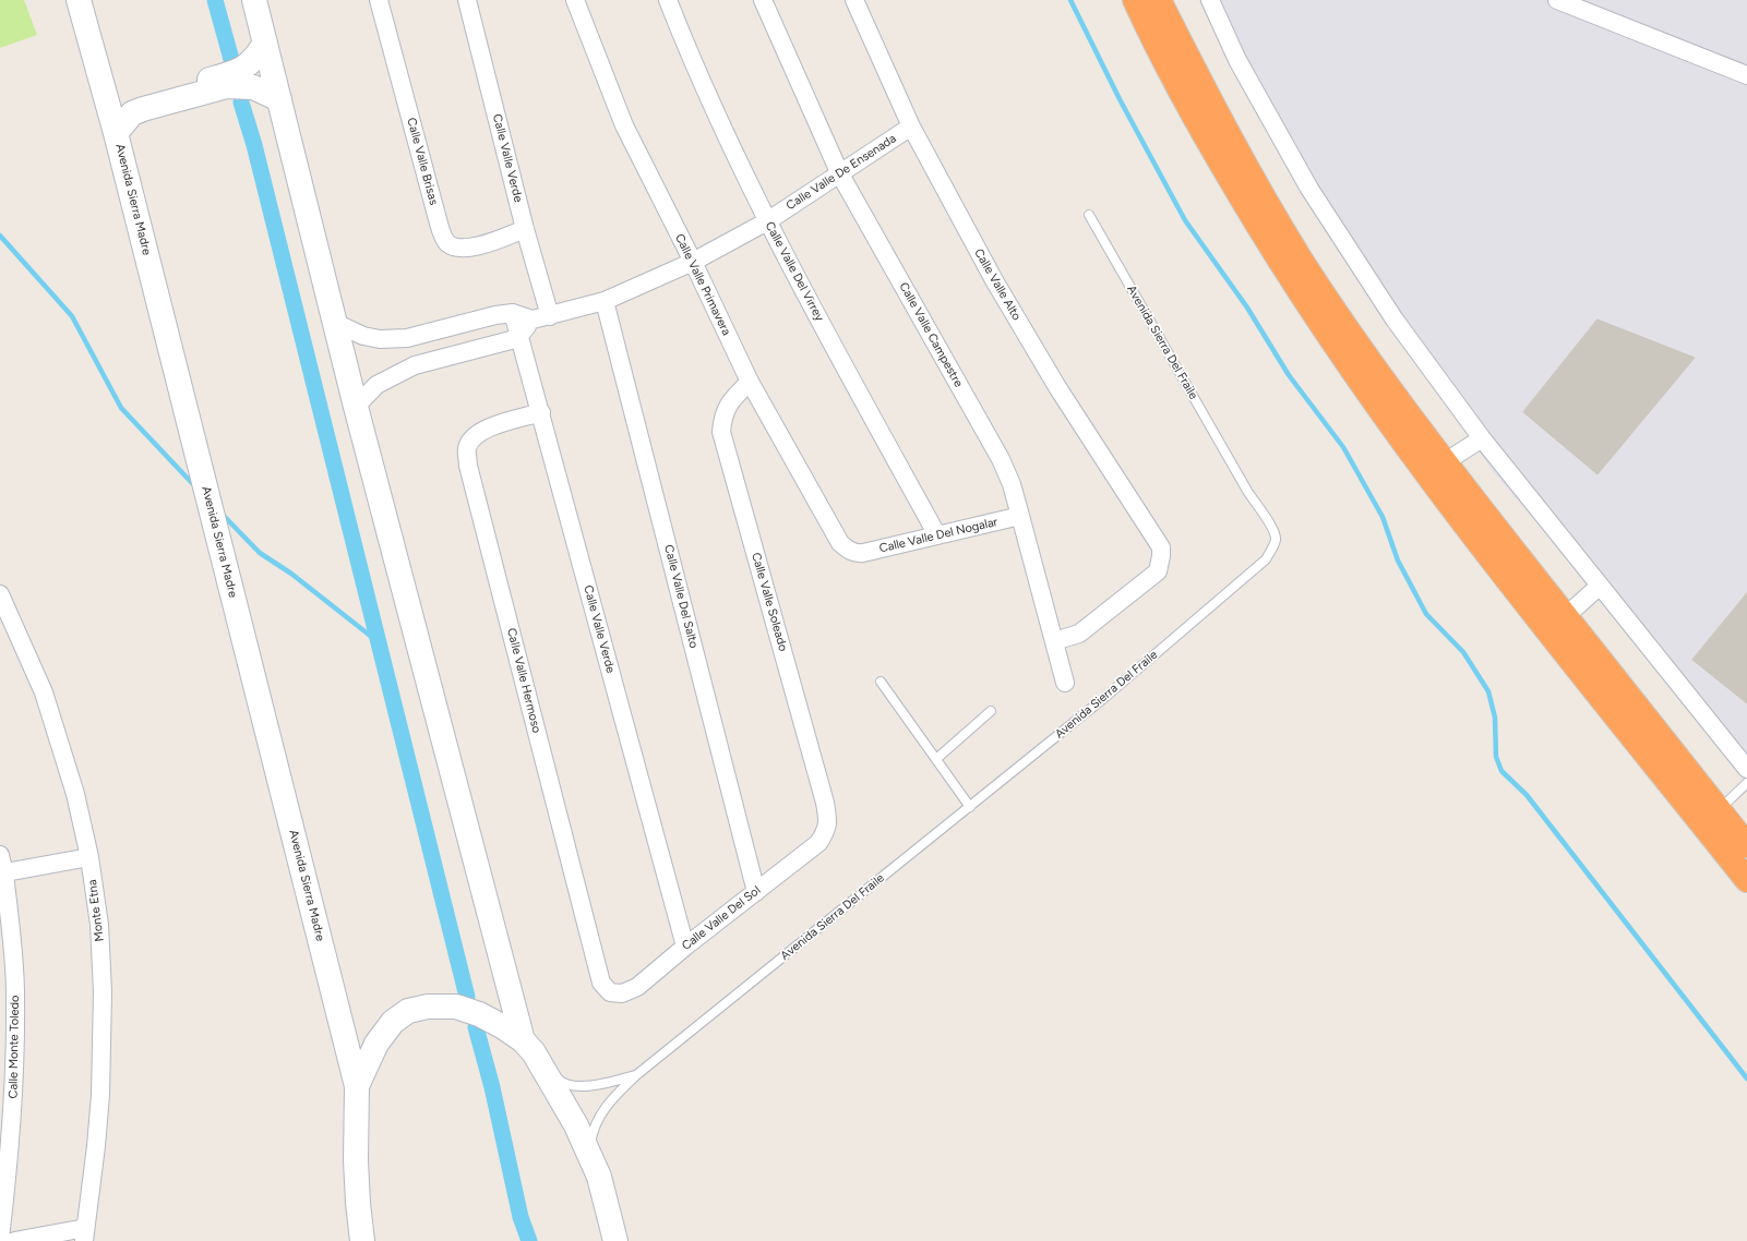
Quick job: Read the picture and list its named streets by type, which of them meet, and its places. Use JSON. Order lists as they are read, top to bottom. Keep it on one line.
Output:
{"streets":{"street":["Calle Valle Verde","Calle Valle Brisas","Calle Valle De Ensenada","Avenida Sierra Madre","Calle Valle Del Virrey","Calle Valle Primavera","Calle Valle Alto","Calle Valle Campestre","Calle Valle Del Nogalar","Calle Valle Del Salto","Calle Valle Soleado","Calle Valle Hermoso","Monte Etna","Calle Valle Del Sol","Calle Monte Toledo"],"lane":["Avenida Sierra Del Fraile"]},"crossings":[["Calle Valle Verde","Calle Valle Brisas"],["Calle Valle Verde","Calle Valle De Ensenada"],["Calle Valle Verde","Calle Valle Hermoso"],["Calle Valle Verde","Calle Valle Del Sol"],["Calle Valle De Ensenada","Calle Valle Del Virrey"],["Calle Valle De Ensenada","Calle Valle Primavera"],["Calle Valle De Ensenada","Calle Valle Alto"],["Calle Valle De Ensenada","Calle Valle Campestre"],["Calle Valle De Ensenada","Calle Valle Del Salto"],["Calle Valle Del Virrey","Calle Valle Del Nogalar"],["Calle Valle Primavera","Calle Valle Del Nogalar"],["Calle Valle Primavera","Calle Valle Soleado"],["Calle Valle Alto","Calle Valle Campestre"],["Calle Valle Campestre","Calle Valle Del Nogalar"],["Calle Valle Del Salto","Calle Valle Del Sol"],["Calle Valle Soleado","Calle Valle Del Sol"],["Calle Valle Hermoso","Calle Valle Del Sol"]]}
